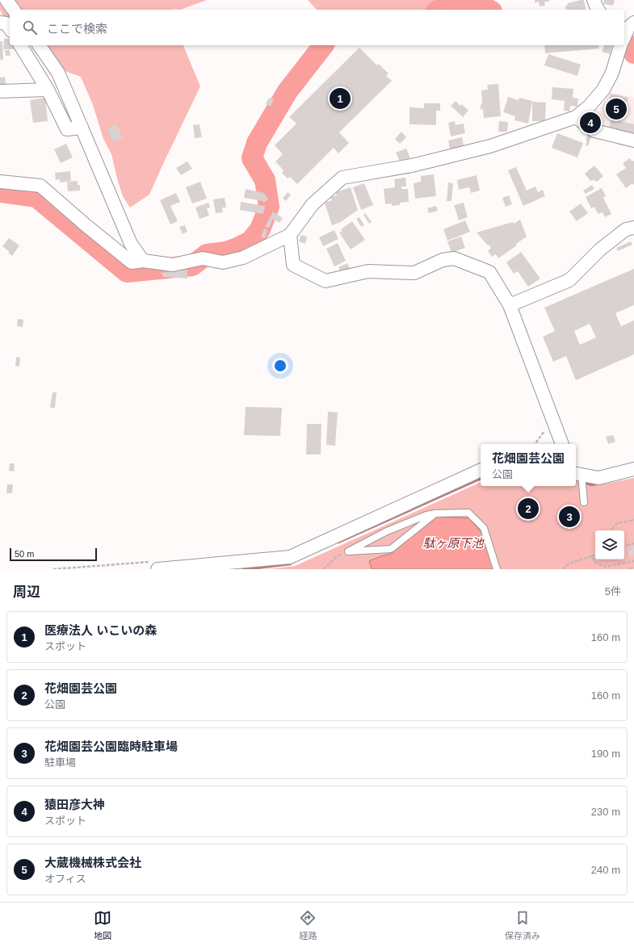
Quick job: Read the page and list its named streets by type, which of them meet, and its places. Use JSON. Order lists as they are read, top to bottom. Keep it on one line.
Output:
{"water":["駄ヶ原下池"],"scale_bar":"50 m","page":{"search":"ここで検索","pins":["1","5","4","2","3"],"popup":["花畑園芸公園","公園"],"scale":"50 m","heading":["周辺","5件"],"list":[{"mark":"1","name":"医療法人 いこいの森","note":"スポット","value":"160 m"},{"mark":"2","name":"花畑園芸公園","note":"公園","value":"160 m"},{"mark":"3","name":"花畑園芸公園臨時駐車場","note":"駐車場","value":"190 m"},{"mark":"4","name":"猿田彦大神","note":"スポット","value":"230 m"},{"mark":"5","name":"大蔵機械株式会社","note":"オフィス","value":"240 m"}],"nav":["地図","経路","保存済み"]}}
